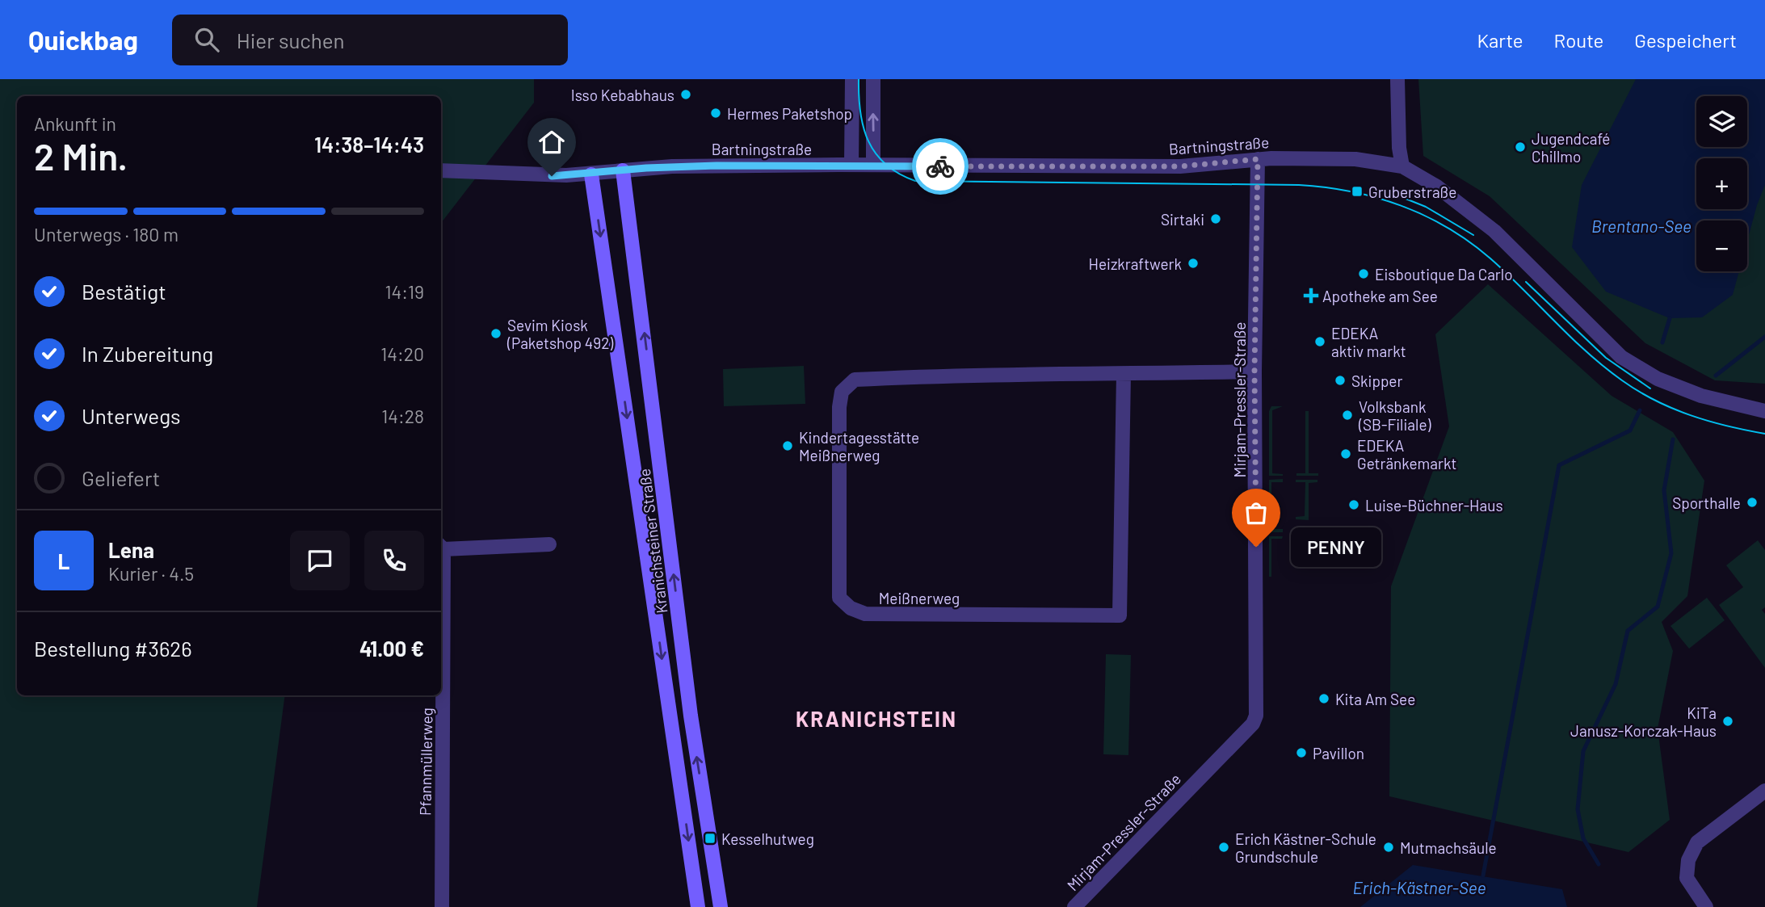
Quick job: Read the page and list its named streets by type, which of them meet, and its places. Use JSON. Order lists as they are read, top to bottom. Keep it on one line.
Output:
{"streets":{"main road":["Kranichsteiner Straße"],"street":["Bartningstraße","Mirjam-Pressler-Straße","Meißnerweg","Pfannmüllerweg"]},"crossings":[["Bartningstraße","Mirjam-Pressler-Straße"],["Bartningstraße","Kranichsteiner Straße"],["Mirjam-Pressler-Straße","Meißnerweg"]],"districts":["KRANICHSTEIN"],"water":["Brentano-See","Erich-Kästner-See"],"places":{"other":["Isso Kebabhaus","Hermes Paketshop","Jugendcafé Chillmo","Sirtaki","Heizkraftwerk","Eisboutique Da Carlo","Sevim Kiosk (Paketshop 492)","EDEKA aktiv markt","Skipper","Volksbank (SB-Filiale)","Kindertagesstätte Meißnerweg","EDEKA Getränkemarkt","Sporthalle","Luise-Büchner-Haus","PENNY","Kita Am See","KiTa Janusz-Korczak-Haus","Pavillon","Erich Kästner-Schule Grundschule","Mutmachsäule"],"transit":["Gruberstraße","Kesselhutweg"],"health":["Apotheke am See"]},"page":{"header":"Quickbag","search":"Hier suchen","nav":["Karte","Route","Gespeichert"],"map_buttons":["+","−"],"heading":["2 Min.","Ankunft in","14:38–14:43"],"panel":["Lena","Kurier · 4.5","Bestellung #3626","41.00 €"],"bar":"Unterwegs · 180 m","list":[["Bestätigt","14:19"],["In Zubereitung","14:20"],["Unterwegs","14:28"],"Geliefert"],"bubble":"PENNY","round":"L"}}
